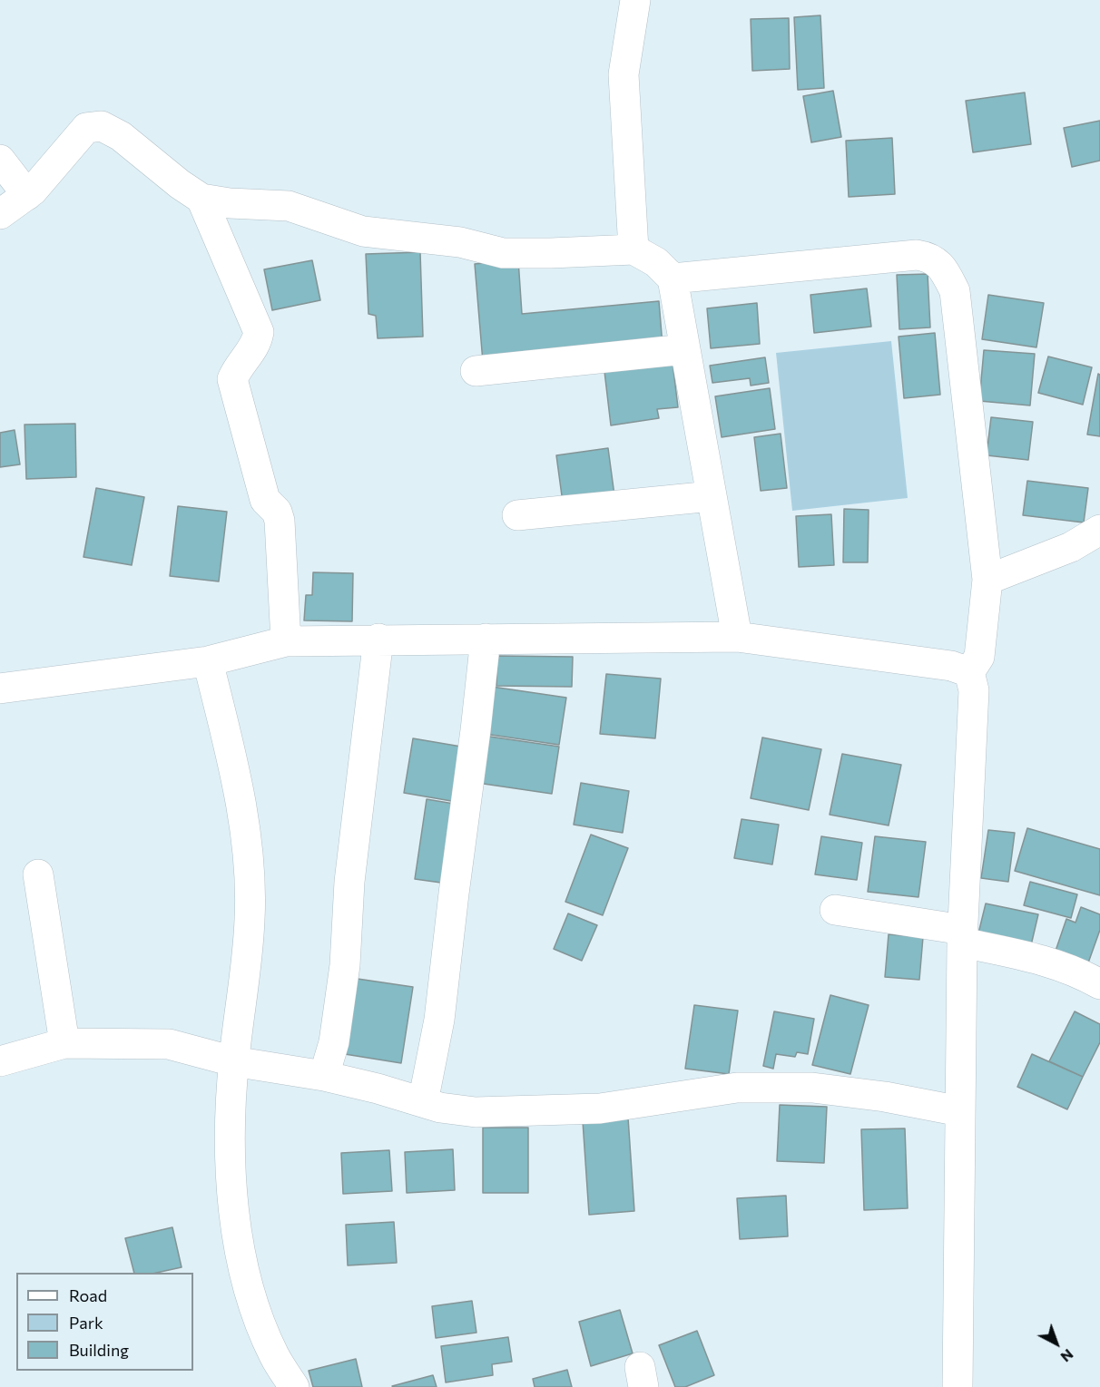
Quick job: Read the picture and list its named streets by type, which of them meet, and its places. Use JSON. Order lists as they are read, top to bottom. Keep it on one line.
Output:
{"legend":["Road","Park","Building"],"north":"bottom right"}
